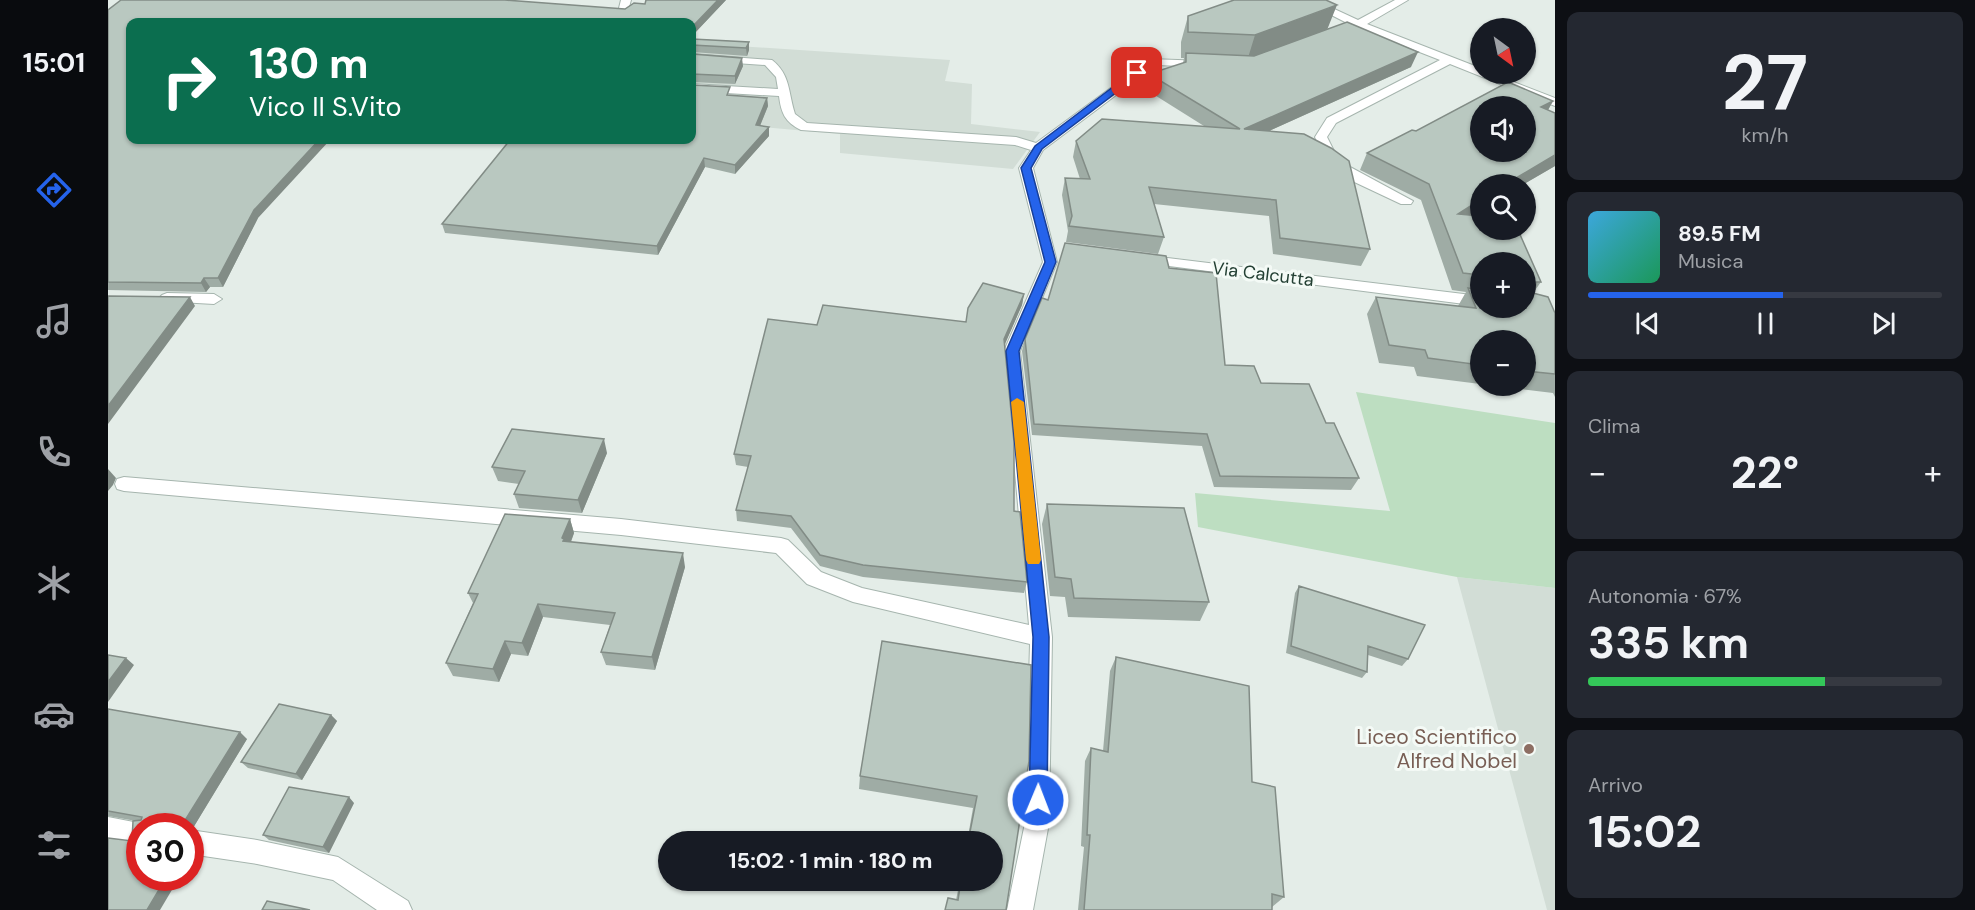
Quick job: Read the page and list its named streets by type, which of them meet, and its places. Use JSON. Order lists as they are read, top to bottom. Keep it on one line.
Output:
{"streets":{"street":["Via Calcutta"]},"places":["Liceo Scientifico Alfred Nobel"],"north":"bottom right","page":{"tabs":"15:01","tile":[["27","km/h"],"Clima",["Autonomia · 67%","335 km"],["Arrivo","15:02"]],"map_buttons":["+","−"],"turn":["130 m","Vico II S.Vito"],"song":["89.5 FM","Musica"],"heat":["−","22°","+"],"limit":"30","trip":"15:02 · 1 min · 180 m"}}
